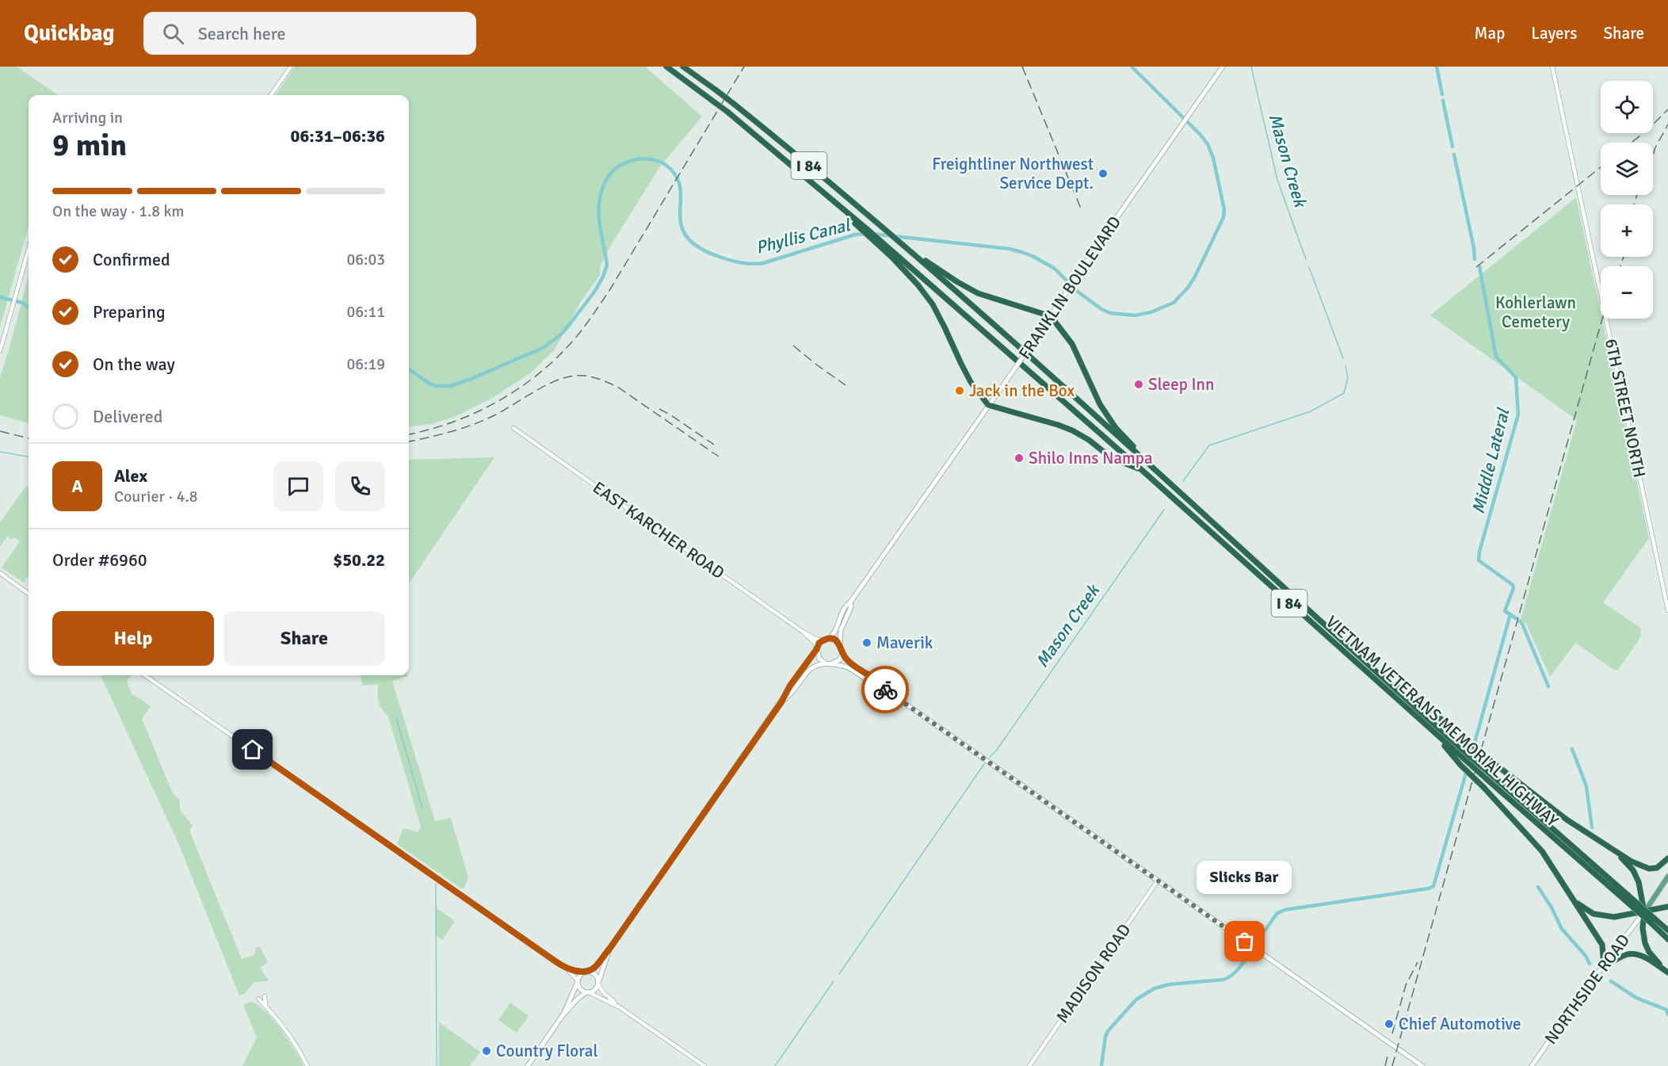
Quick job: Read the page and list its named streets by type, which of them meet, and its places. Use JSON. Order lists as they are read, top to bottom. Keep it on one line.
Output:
{"streets":{"highway":["I 84","VIETNAM VETERANS MEMORIAL HIGHWAY"],"main road":["FRANKLIN BOULEVARD","NORTHSIDE ROAD"],"street":["6TH STREET NORTH","EAST KARCHER ROAD","MADISON ROAD"]},"crossings":[["I 84","VIETNAM VETERANS MEMORIAL HIGHWAY"]],"water":["Mason Creek","Phyllis Canal","Middle Lateral"],"parks":["Kohlerlawn Cemetery"],"places":["Freightliner Northwest Service Dept.","Sleep Inn","Jack in the Box","Shilo Inns Nampa","Maverik","Slicks Bar","Chief Automotive","Country Floral"],"page":{"header":"Quickbag","search":"Search here","nav":["Map","Layers","Share"],"map_buttons":["+","−"],"heading":["9 min","Arriving in","06:31–06:36"],"panel":["Alex","Courier · 4.8","Order #6960","$50.22"],"bar":"On the way · 1.8 km","list":[["Confirmed","06:03"],["Preparing","06:11"],["On the way","06:19"],"Delivered"],"round":"A","buttons":["Help","Share"],"bubble":"Slicks Bar"}}
